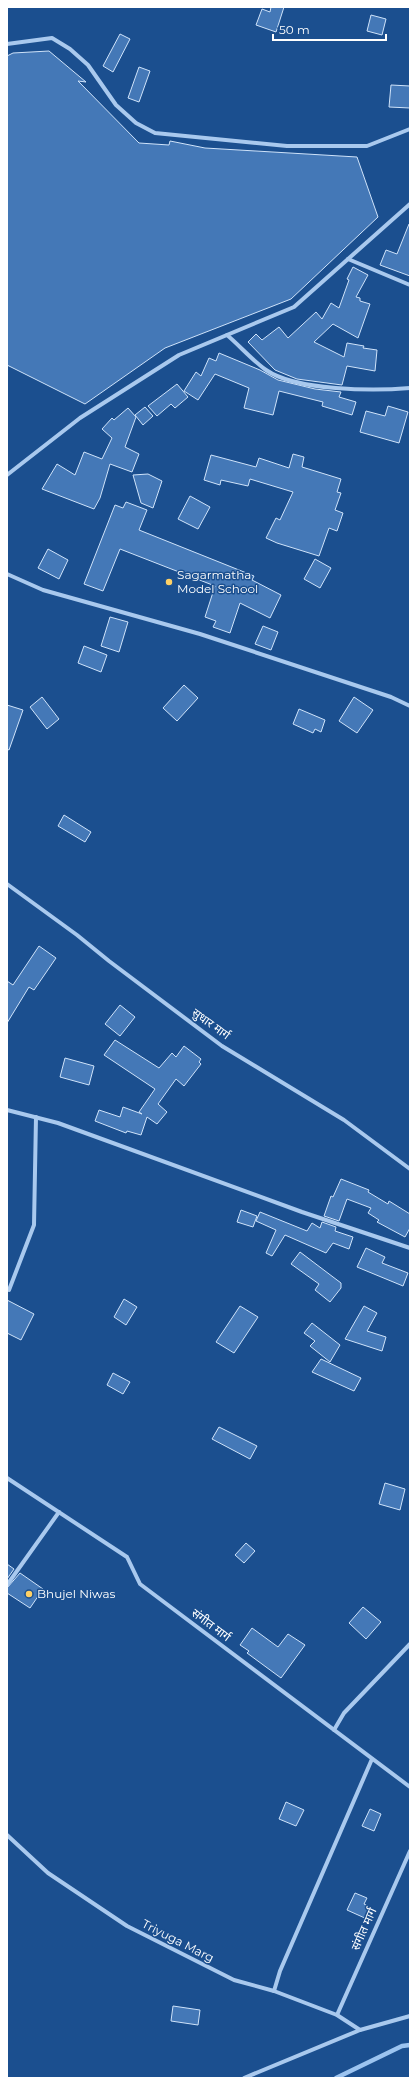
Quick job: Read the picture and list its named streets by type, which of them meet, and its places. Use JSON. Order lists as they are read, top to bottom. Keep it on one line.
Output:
{"streets":{"street":["सुधार मार्ग","संगीत मार्ग","Triyuga Marg"]},"crossings":[["संगीत मार्ग","Triyuga Marg"]],"places":["Sagarmatha Model School","Bhujel Niwas"],"scale_bar":"50 m"}
